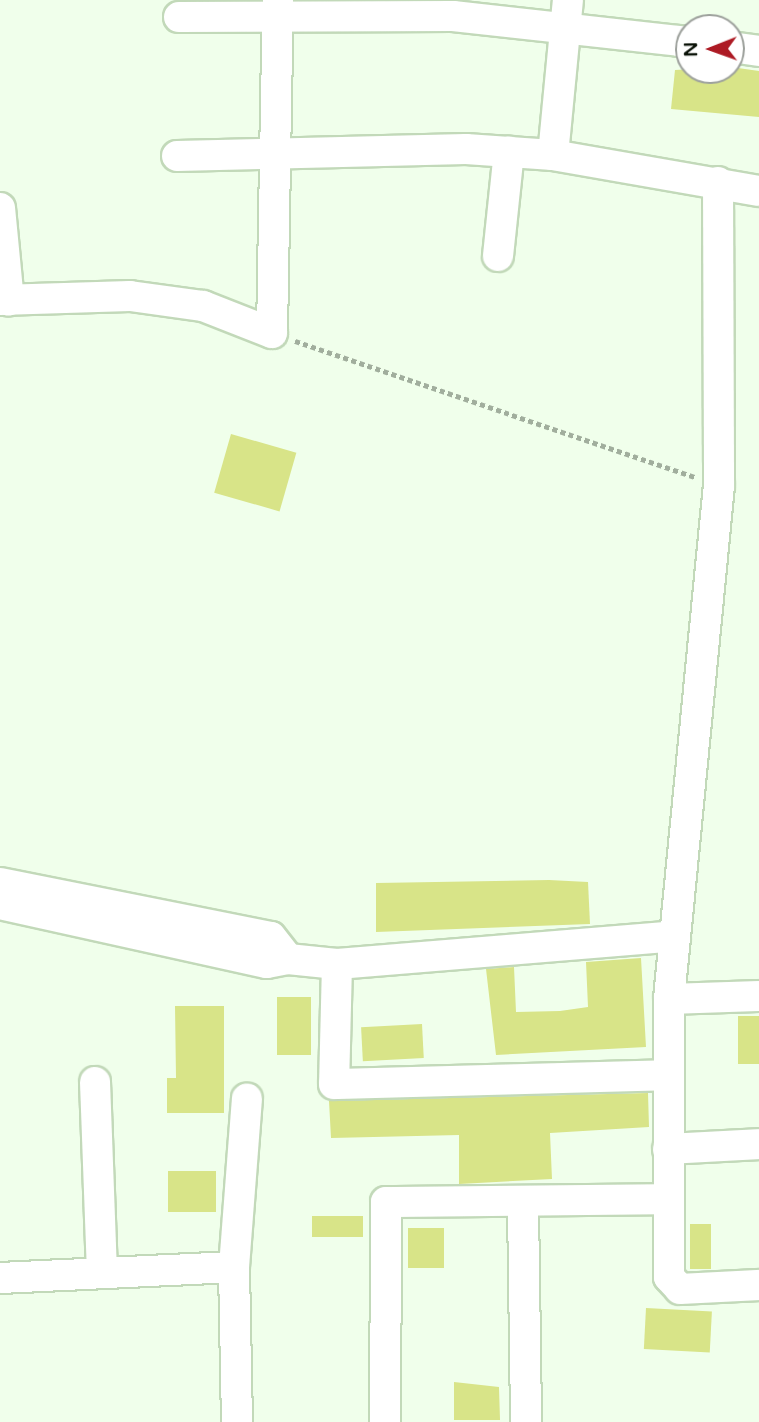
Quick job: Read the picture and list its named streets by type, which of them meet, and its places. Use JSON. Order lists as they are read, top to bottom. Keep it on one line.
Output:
{"north":"left"}
